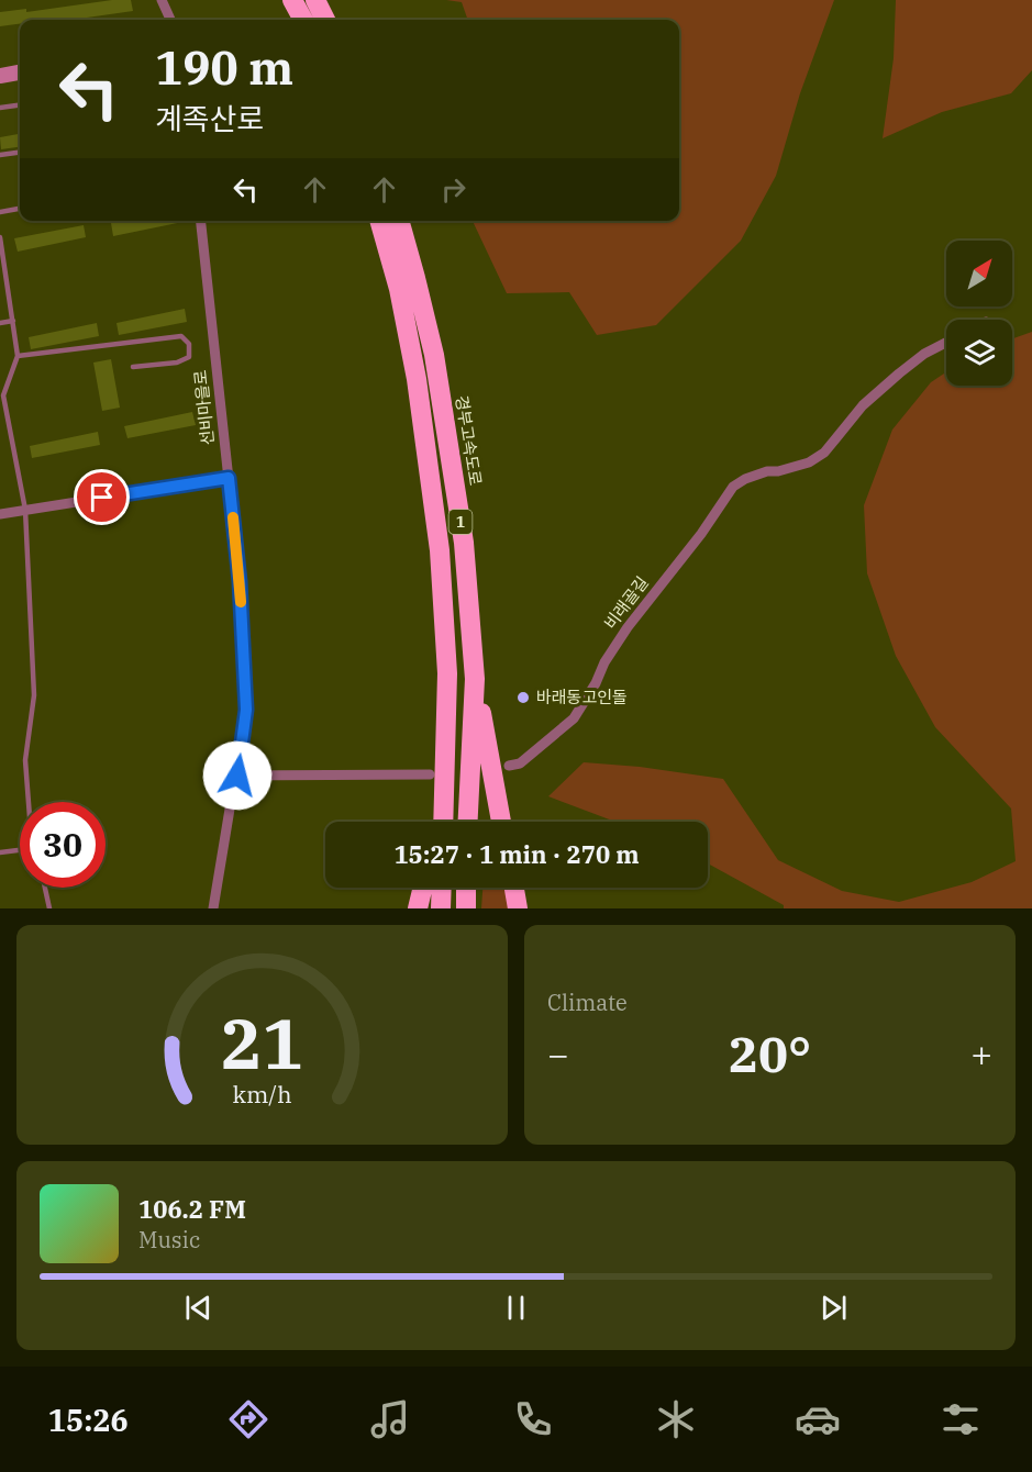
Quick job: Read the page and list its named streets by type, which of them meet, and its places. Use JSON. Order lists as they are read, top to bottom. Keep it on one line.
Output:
{"streets":{"highway":["경부고속도로","1"],"street":["선비마을로","비래골길"]},"places":["바래동고인돌"],"north":"top right","page":{"turn":["190 m","계족산로"],"limit":"30","trip":"15:27 · 1 min · 270 m","tile":"Climate","heat":["−","20°","+"],"song":["106.2 FM","Music"],"tabs":"15:26","gauge":["21","km/h"]}}
